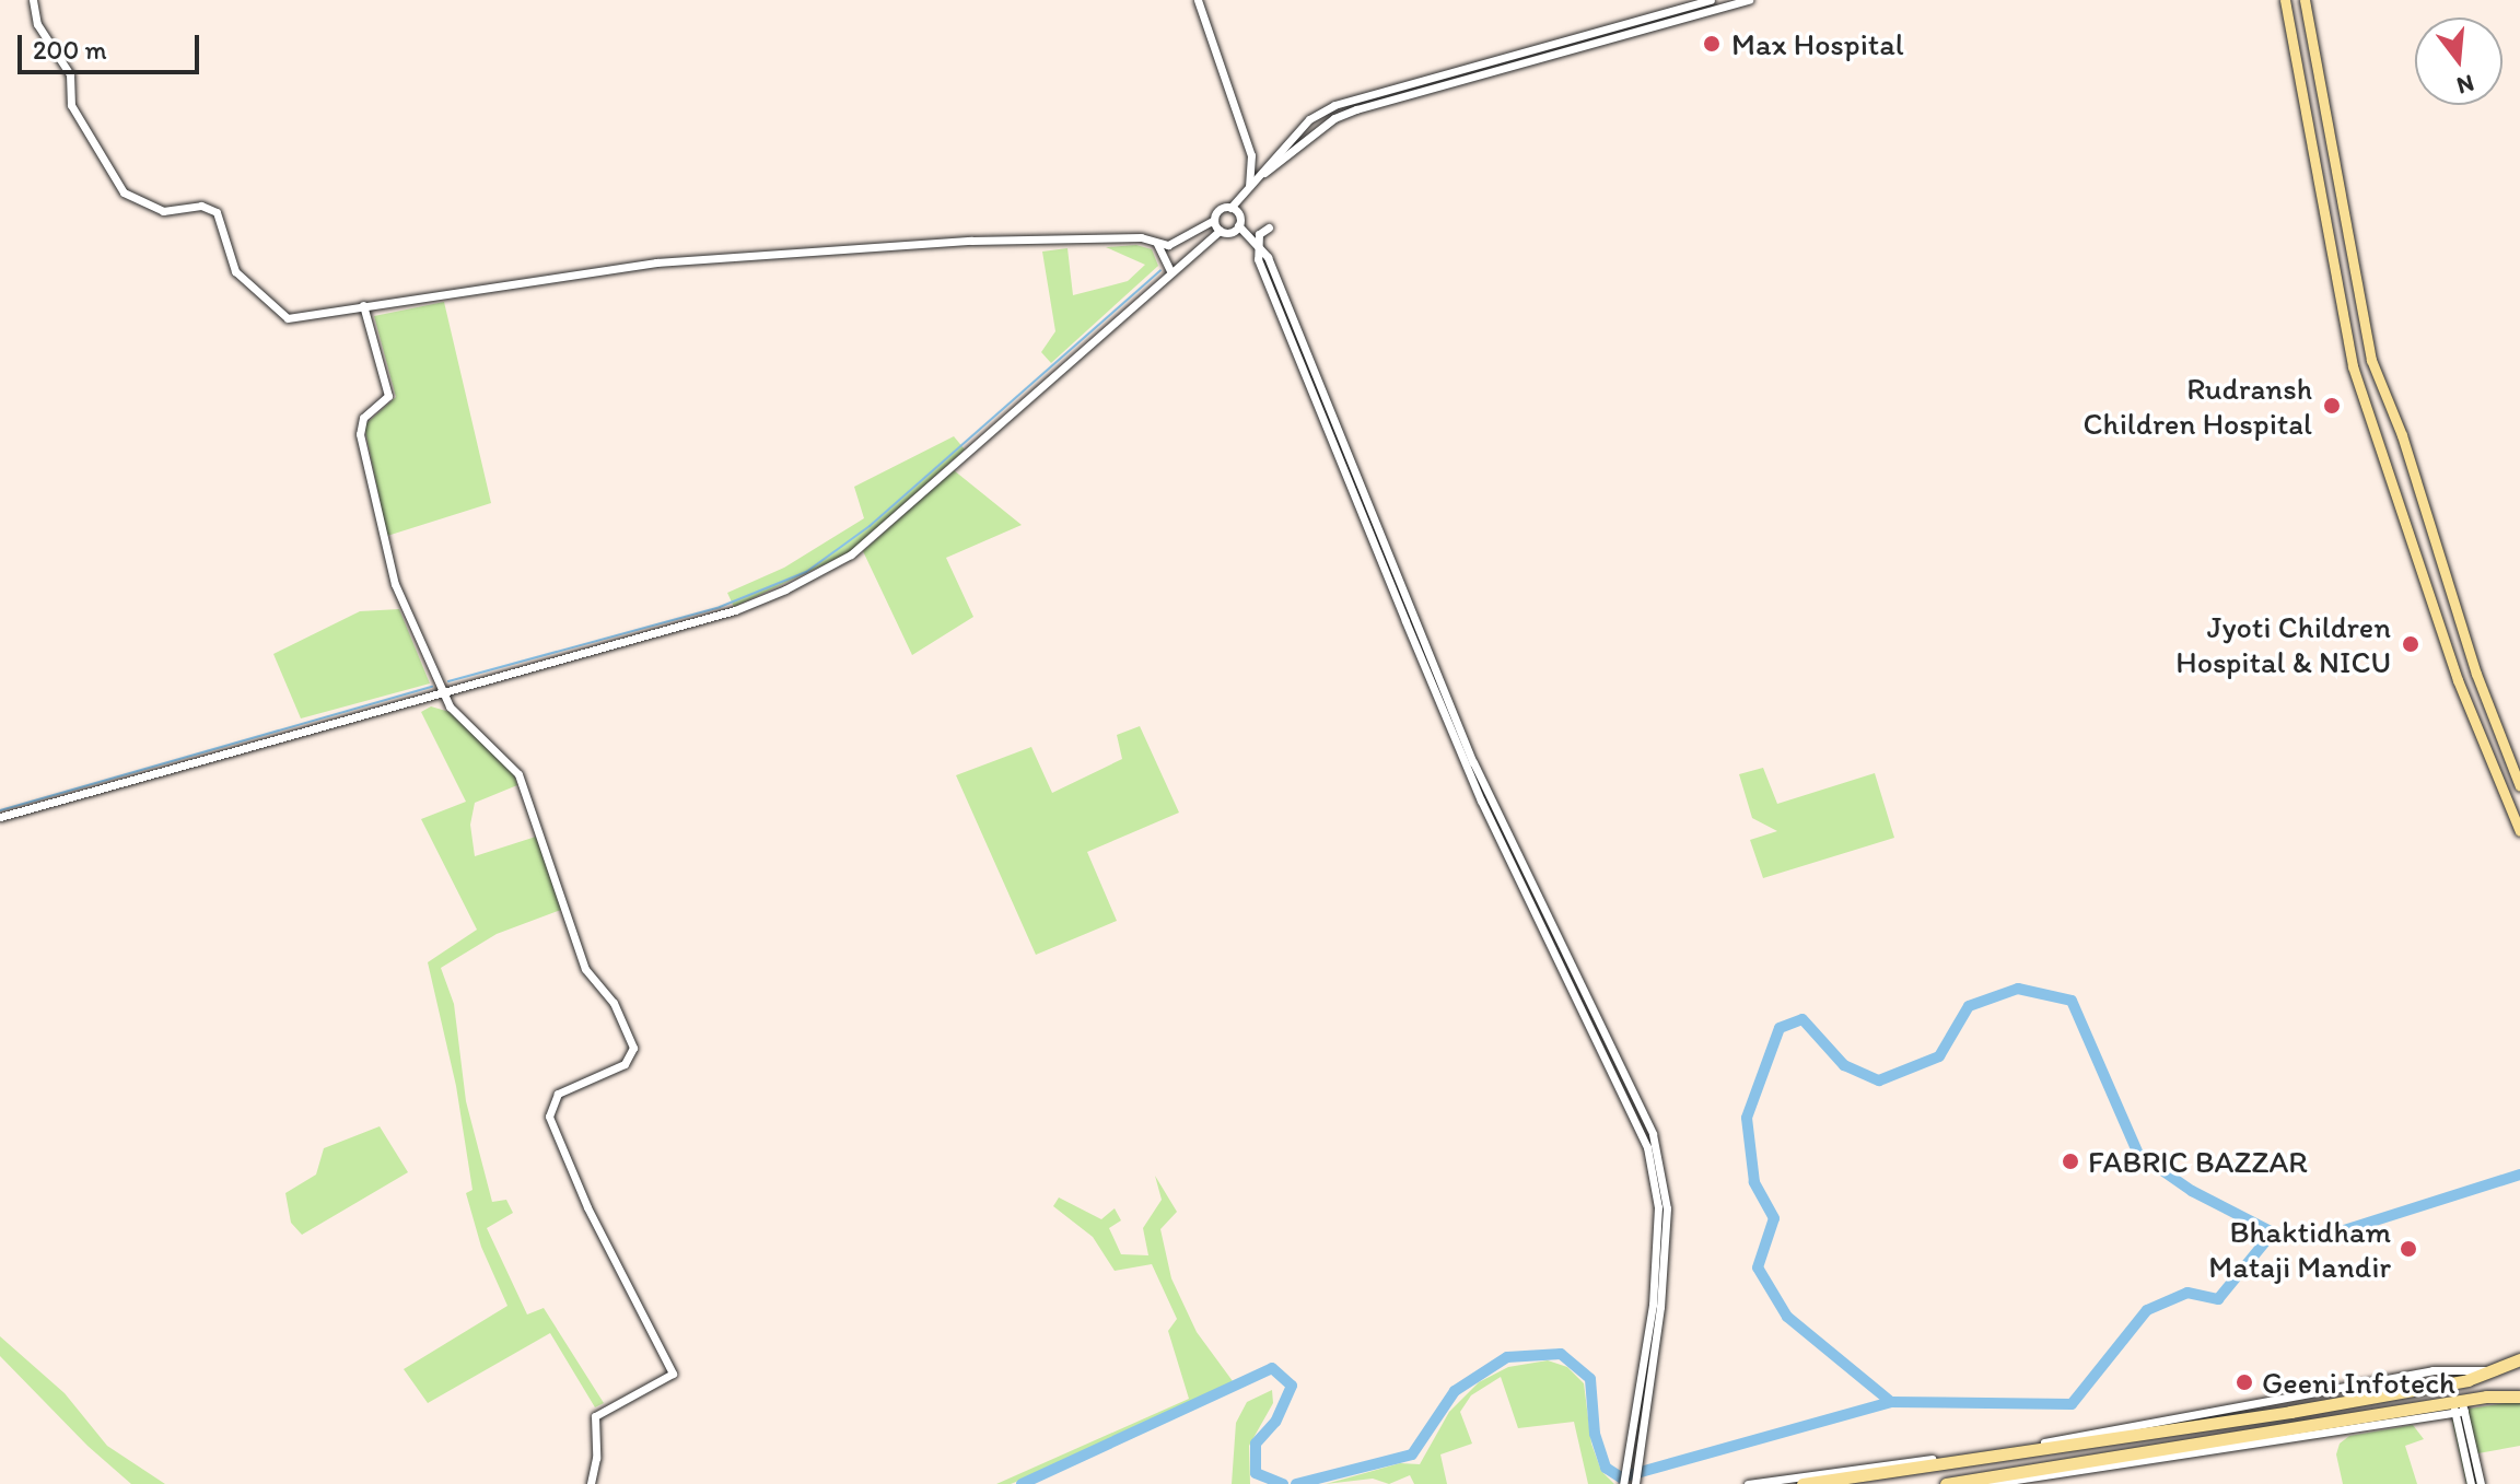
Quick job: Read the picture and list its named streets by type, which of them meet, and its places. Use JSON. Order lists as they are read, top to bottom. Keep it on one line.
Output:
{"places":["Max Hospital","Rudransh Children Hospital","Jyoti Children Hospital & NICU","FABRIC BAZZAR","Bhaktidham Mataji Mandir","Geeni Infotech"],"scale_bar":"200 m","north":"bottom"}
